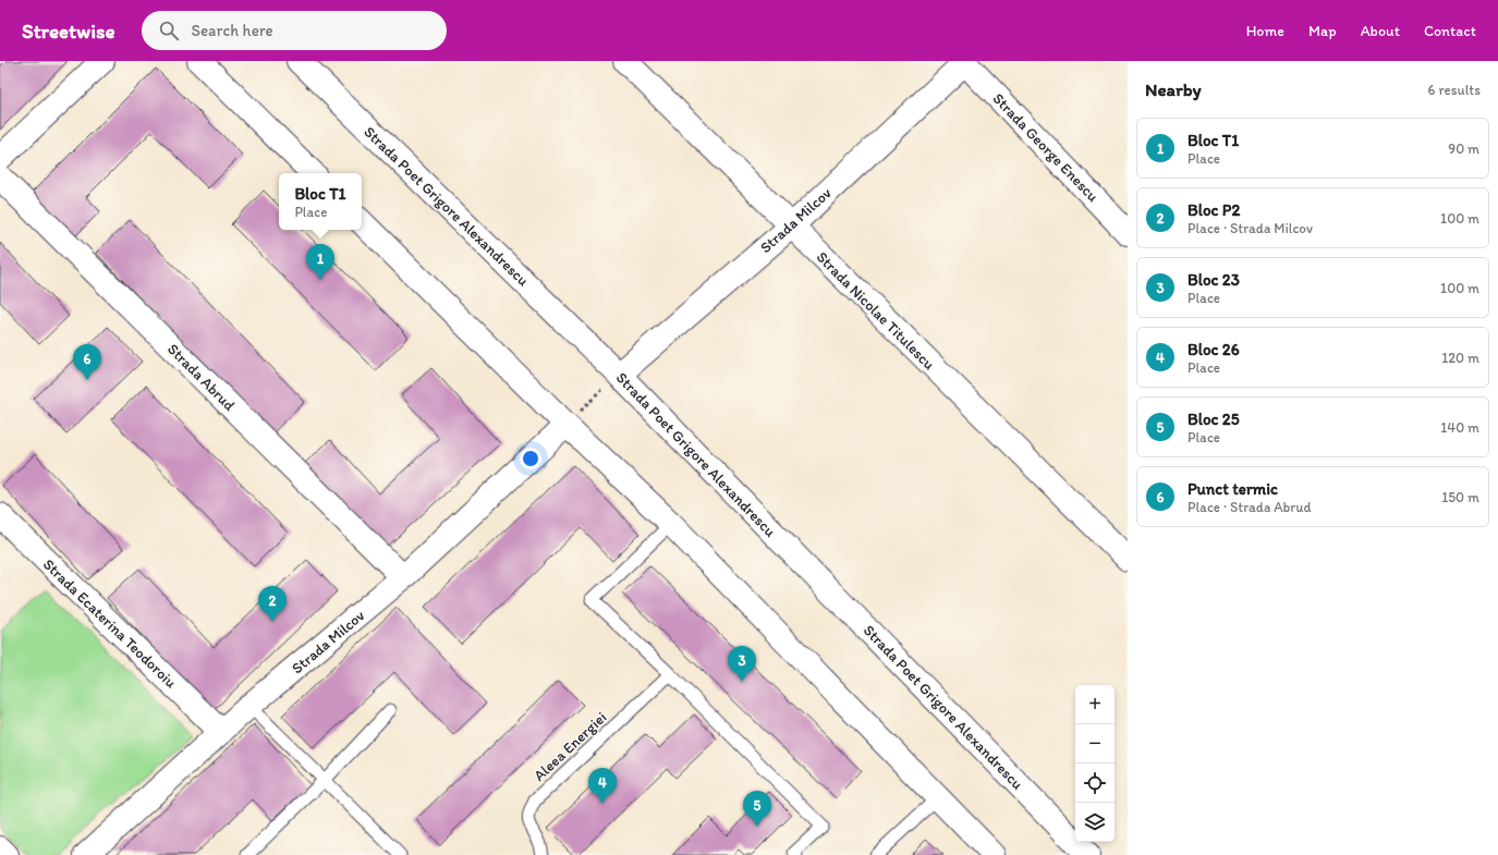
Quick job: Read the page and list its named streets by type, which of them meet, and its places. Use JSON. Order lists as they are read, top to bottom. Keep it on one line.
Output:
{"streets":{"street":["Strada George Enescu","Strada Poet Grigore Alexandrescu","Strada Milcov","Strada Nicolae Titulescu","Strada Abrud","Strada Ecaterina Teodoroiu"],"lane":["Aleea Energiei"]},"crossings":[["Strada George Enescu","Strada Milcov"],["Strada Poet Grigore Alexandrescu","Strada Milcov"],["Strada Milcov","Strada Nicolae Titulescu"],["Strada Milcov","Strada Abrud"],["Strada Milcov","Strada Ecaterina Teodoroiu"]],"page":{"header":"Streetwise","search":"Search here","nav":["Home","Map","About","Contact"],"heading":["Nearby","6 results"],"list":[{"mark":"1","name":"Bloc T1","note":"Place","value":"90 m"},{"mark":"2","name":"Bloc P2","note":"Place · Strada Milcov","value":"100 m"},{"mark":"3","name":"Bloc 23","note":"Place","value":"100 m"},{"mark":"4","name":"Bloc 26","note":"Place","value":"120 m"},{"mark":"5","name":"Bloc 25","note":"Place","value":"140 m"},{"mark":"6","name":"Punct termic","note":"Place · Strada Abrud","value":"150 m"}],"popup":["Bloc T1","Place"],"pins":["1","6","2","3","4","5"],"map_buttons":["+","−"]}}
